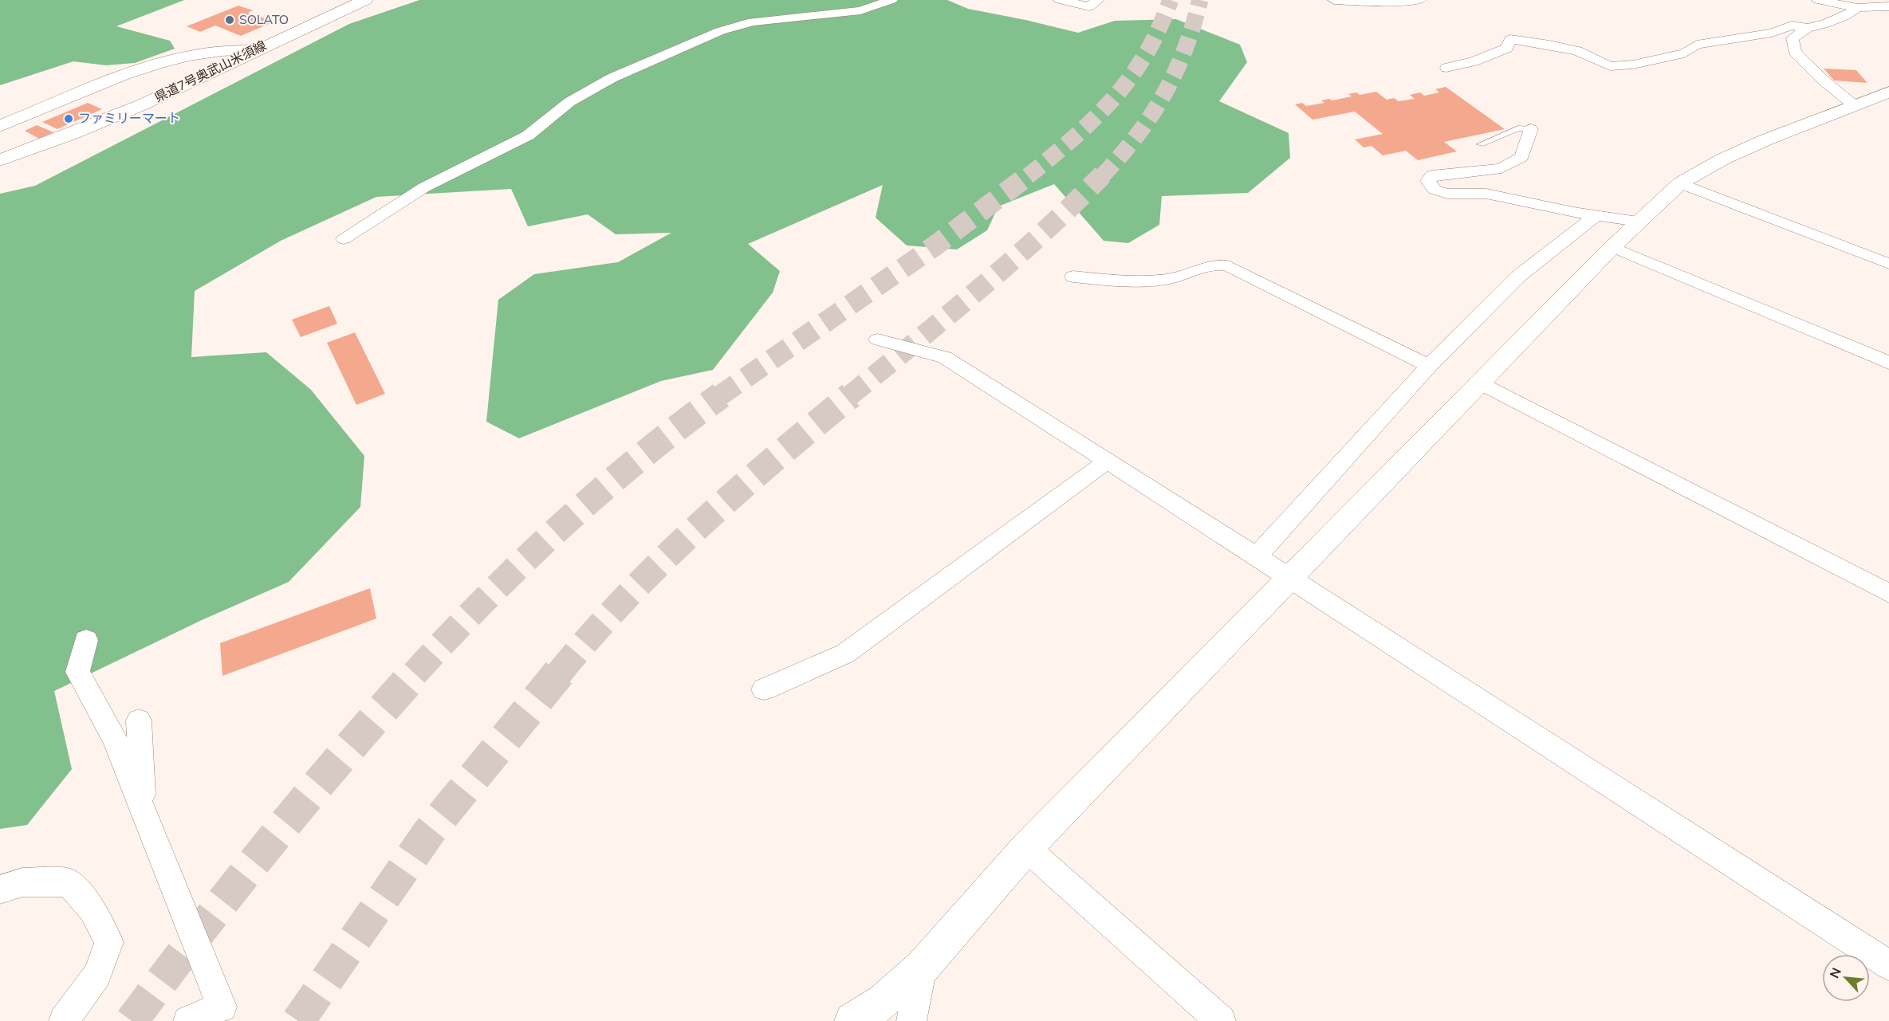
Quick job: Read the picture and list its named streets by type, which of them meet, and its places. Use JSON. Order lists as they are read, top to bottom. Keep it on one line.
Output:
{"streets":{"street":["県道7号奥武山米須線"]},"places":["SOLATO","ファミリーマート"],"north":"top left"}
